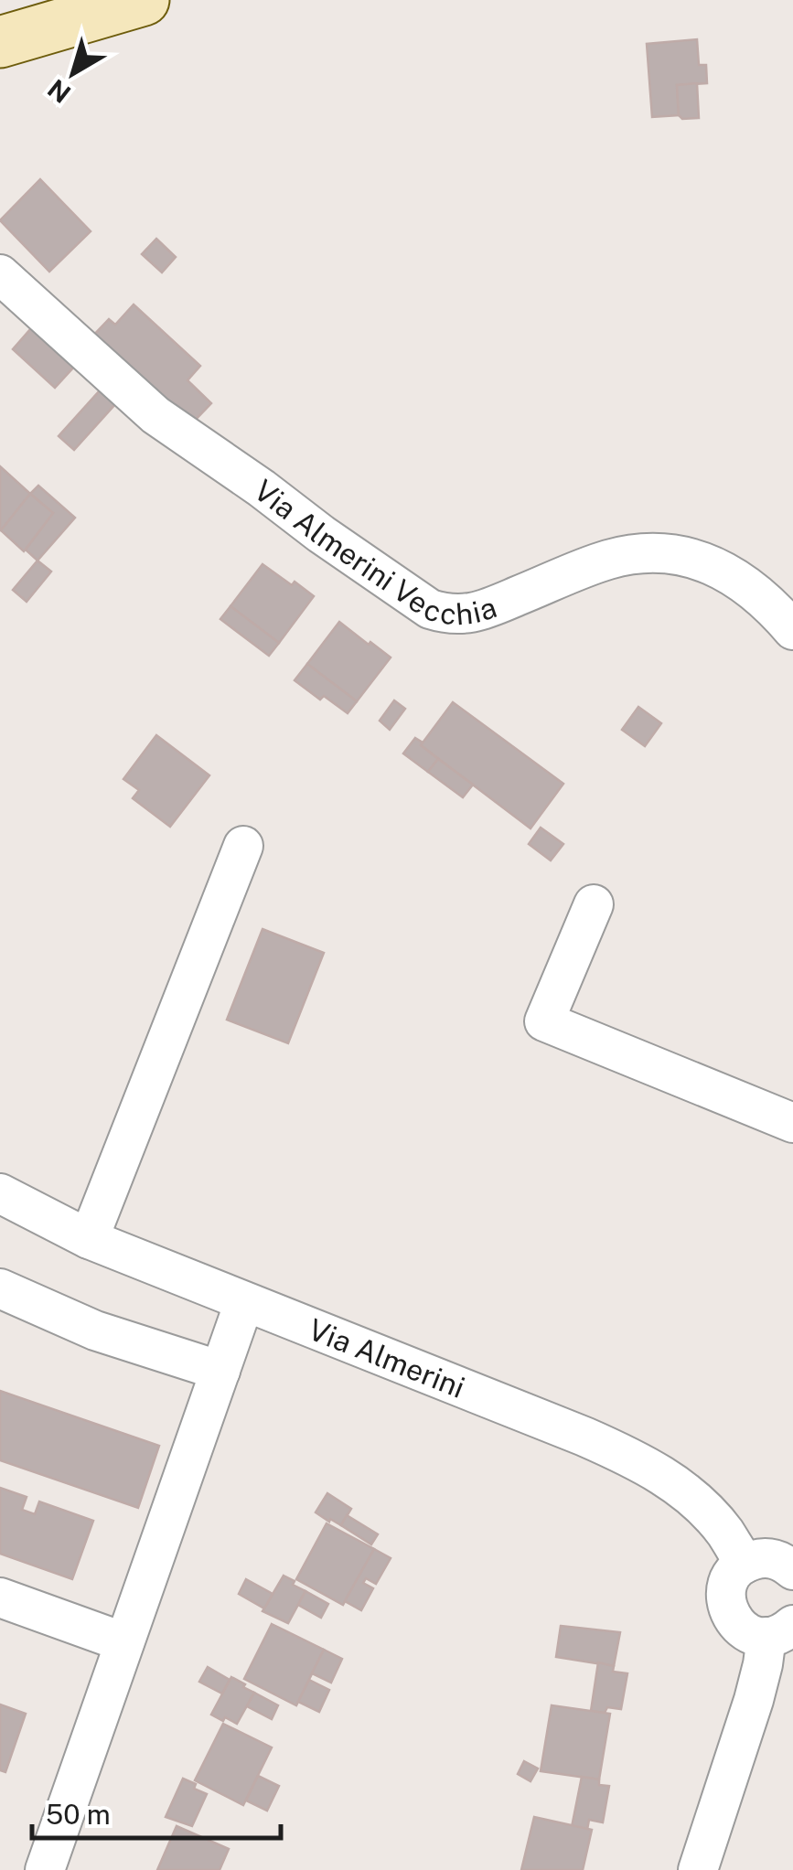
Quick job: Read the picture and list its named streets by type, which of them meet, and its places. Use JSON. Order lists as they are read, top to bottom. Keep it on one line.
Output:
{"streets":{"street":["Via Almerini Vecchia","Via Almerini"]},"scale_bar":"50 m","north":"bottom left"}
